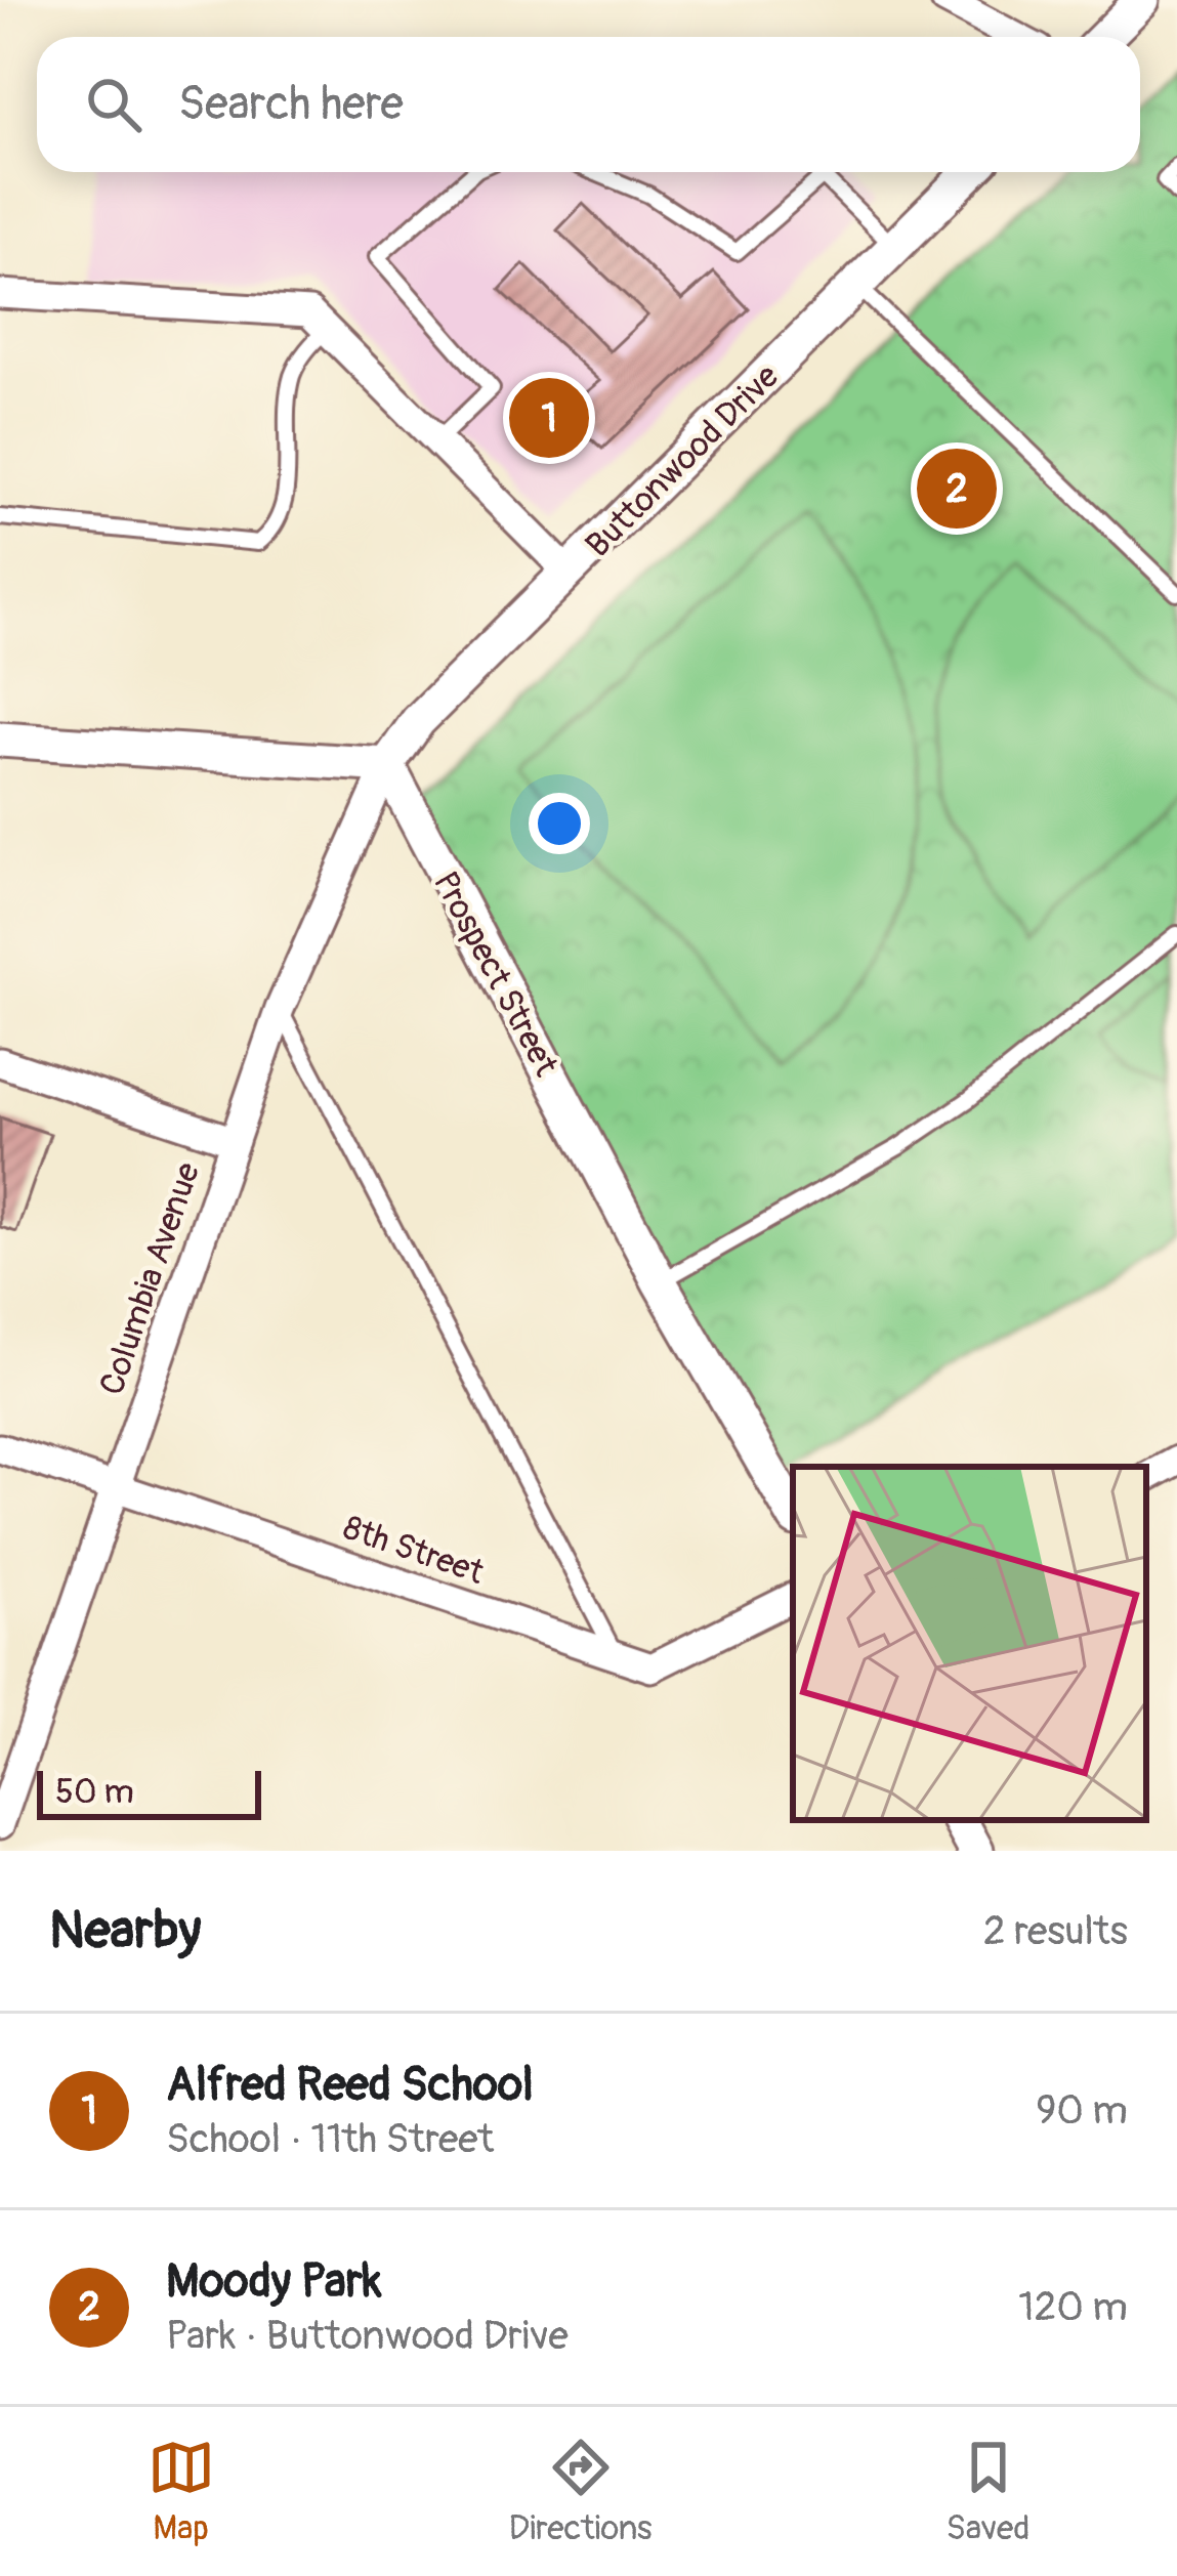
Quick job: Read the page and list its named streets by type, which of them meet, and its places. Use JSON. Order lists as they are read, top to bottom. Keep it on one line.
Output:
{"streets":{"street":["Buttonwood Drive","Prospect Street","Columbia Avenue","8th Street"]},"crossings":[["Buttonwood Drive","Prospect Street"],["Buttonwood Drive","Columbia Avenue"],["Prospect Street","Columbia Avenue"],["Columbia Avenue","8th Street"]],"scale_bar":"50 m","page":{"search":"Search here","pins":["1","2"],"scale":"50 m","heading":["Nearby","2 results"],"list":[{"mark":"1","name":"Alfred Reed School","note":"School · 11th Street","value":"90 m"},{"mark":"2","name":"Moody Park","note":"Park · Buttonwood Drive","value":"120 m"}],"nav":["Map","Directions","Saved"]}}
